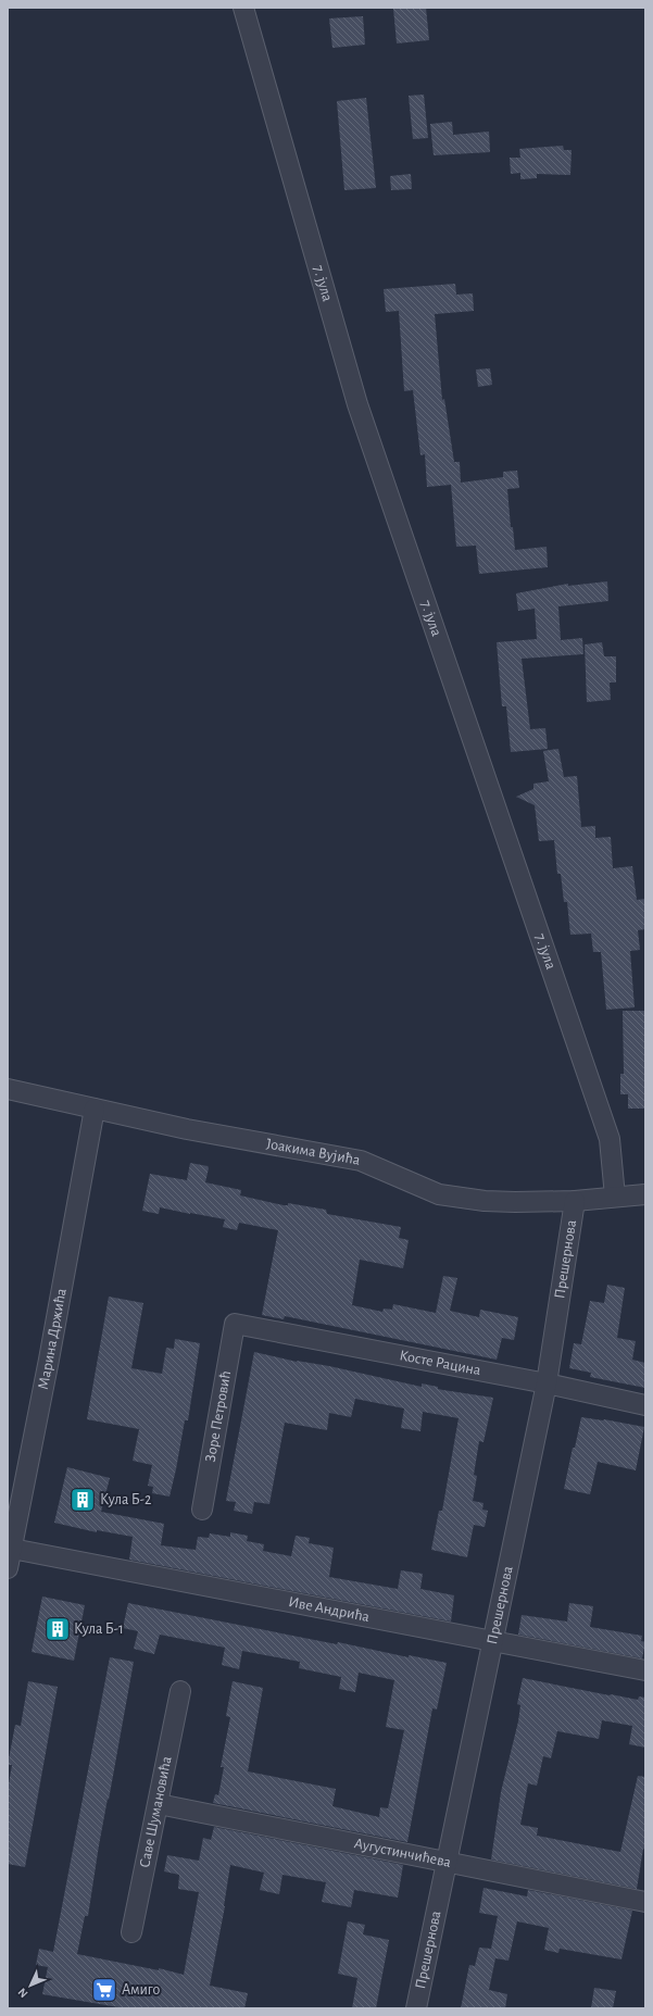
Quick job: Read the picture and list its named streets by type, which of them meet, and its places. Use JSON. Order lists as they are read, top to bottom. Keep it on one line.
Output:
{"streets":{"street":["7. јула","Јоакима Вујића","Прешернова","Марина Држића","Косте Рацина","Зоре Петровић","Иве Андрића","Саве Шумановића","Аугустинчићева"]},"crossings":[["7. јула","Јоакима Вујића"],["Јоакима Вујића","Прешернова"],["Јоакима Вујића","Марина Држића"],["Прешернова","Косте Рацина"],["Прешернова","Иве Андрића"],["Прешернова","Аугустинчићева"],["Марина Држића","Иве Андрића"],["Косте Рацина","Зоре Петровић"],["Саве Шумановића","Аугустинчићева"]],"places":{"building":["Кула Б-2","Кула Б-1"],"supermarket":["Амиго"]},"north":"bottom left"}
